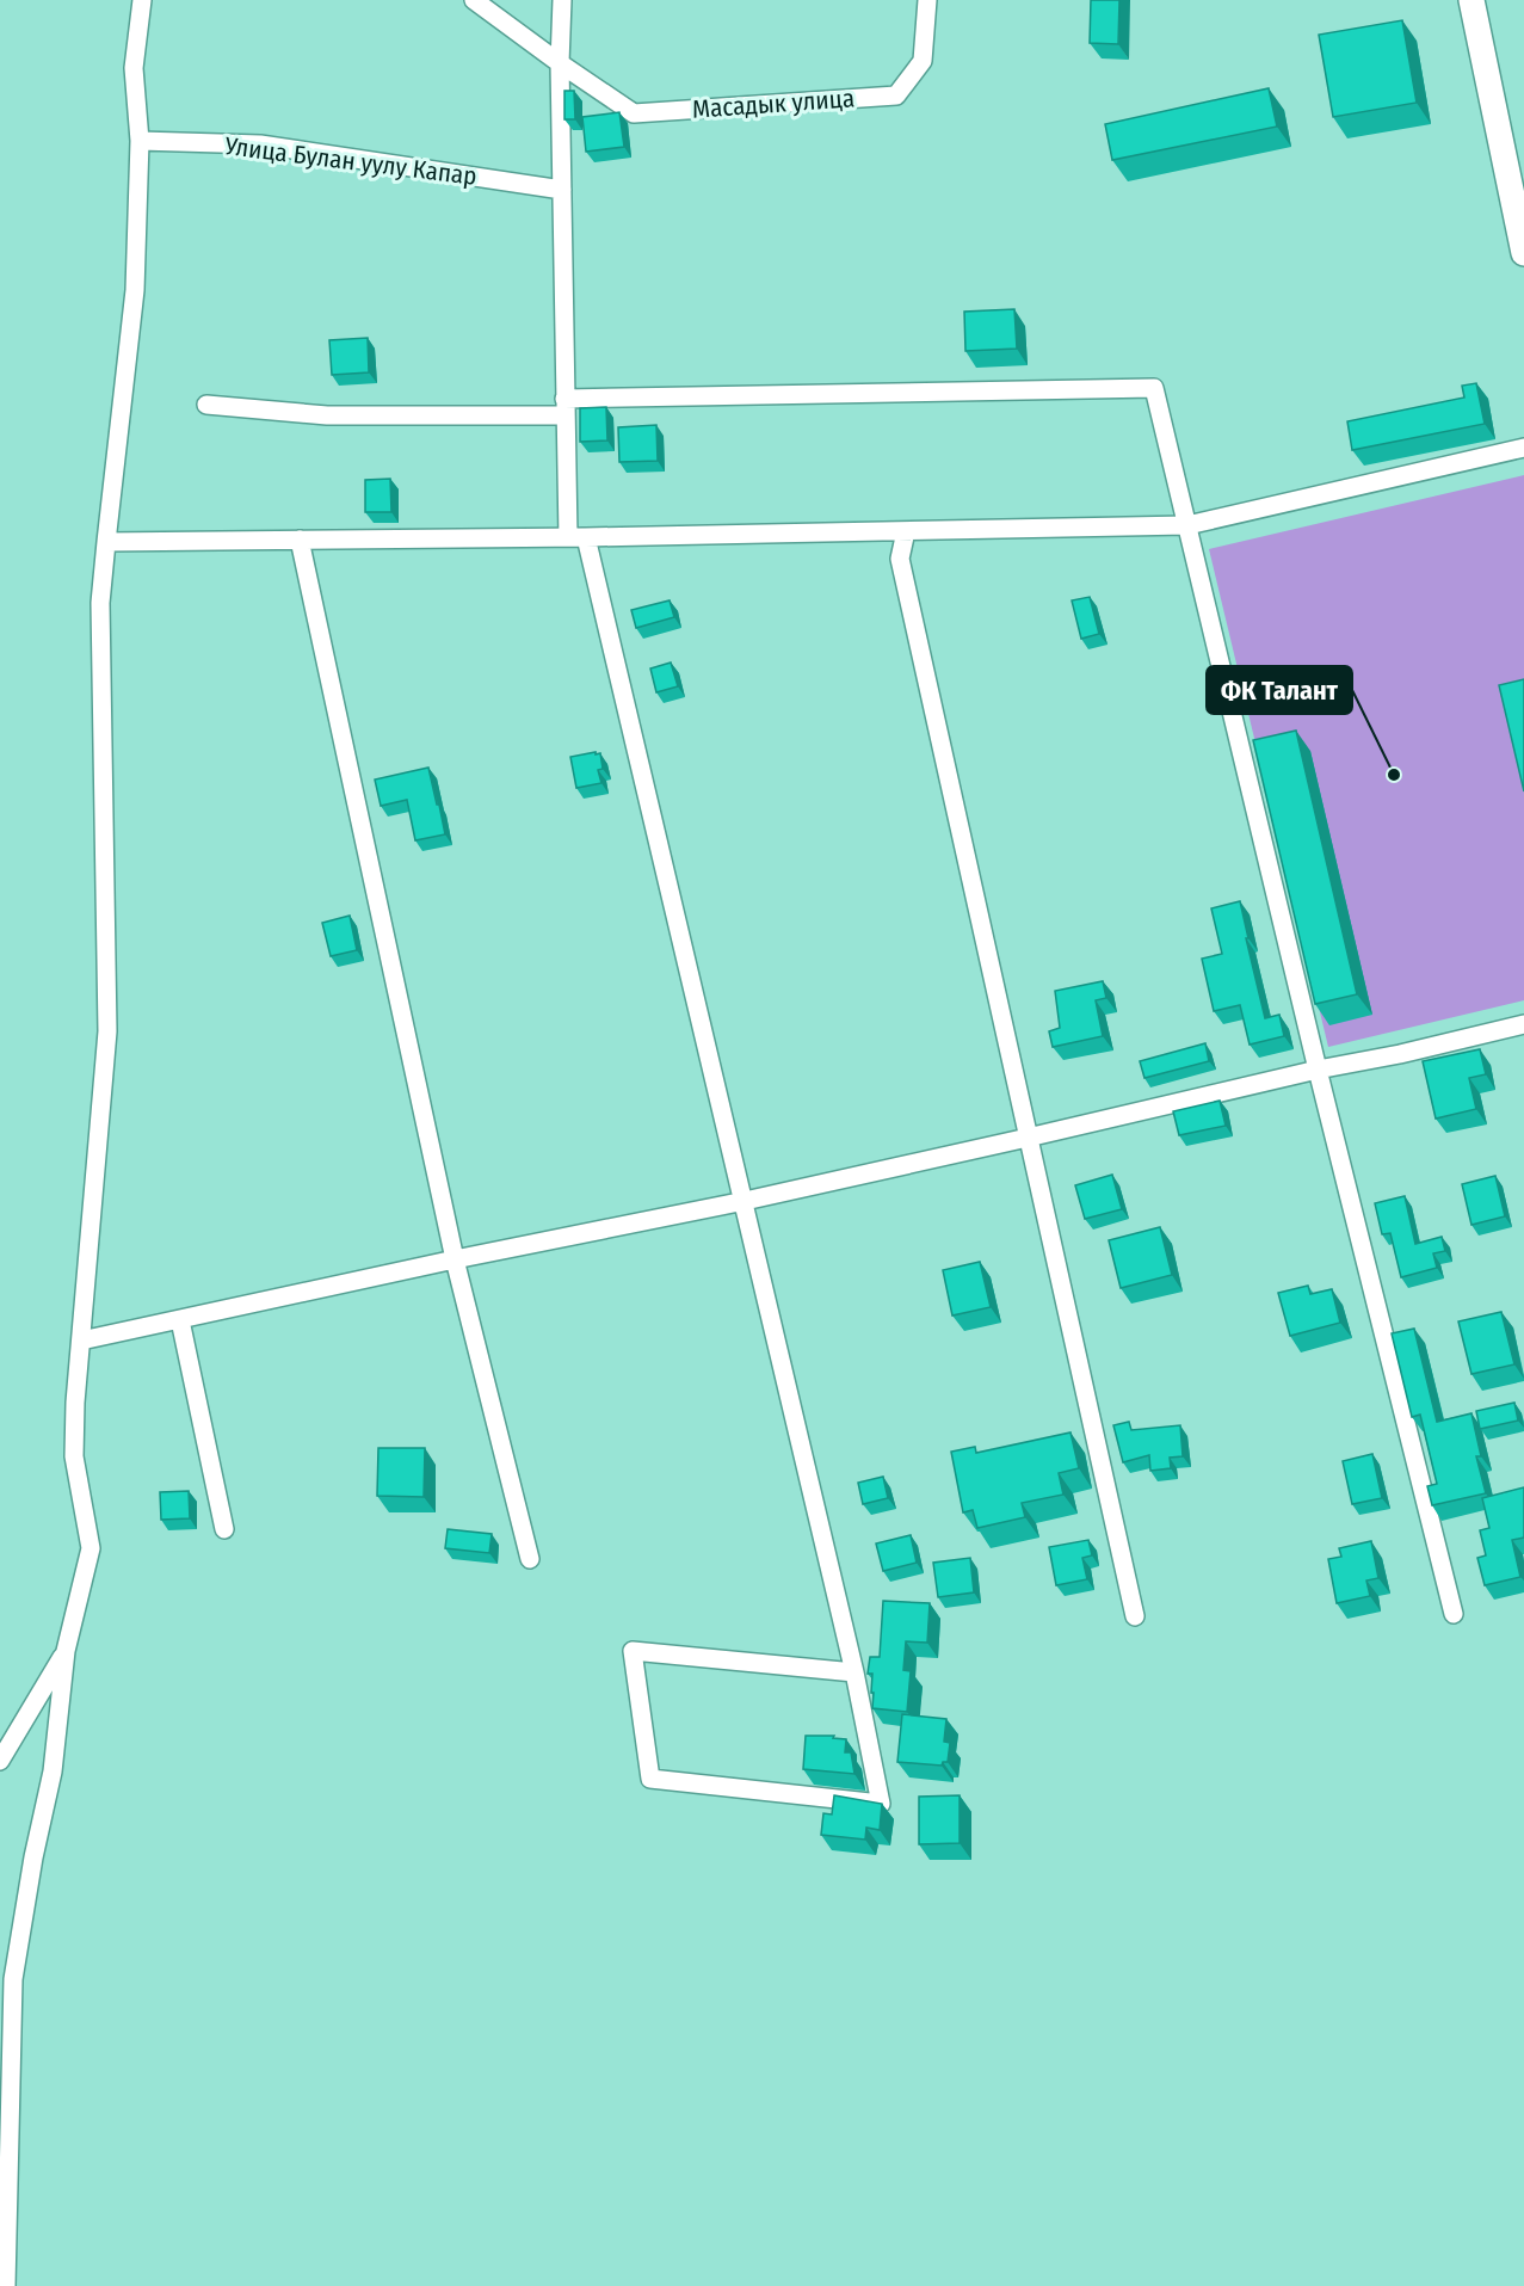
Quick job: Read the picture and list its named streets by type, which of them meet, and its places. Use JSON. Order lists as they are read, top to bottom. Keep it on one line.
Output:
{"streets":{"street":["Масадык улица","Улица Булан уулу Капар"]},"places":["ФК Талант"]}
